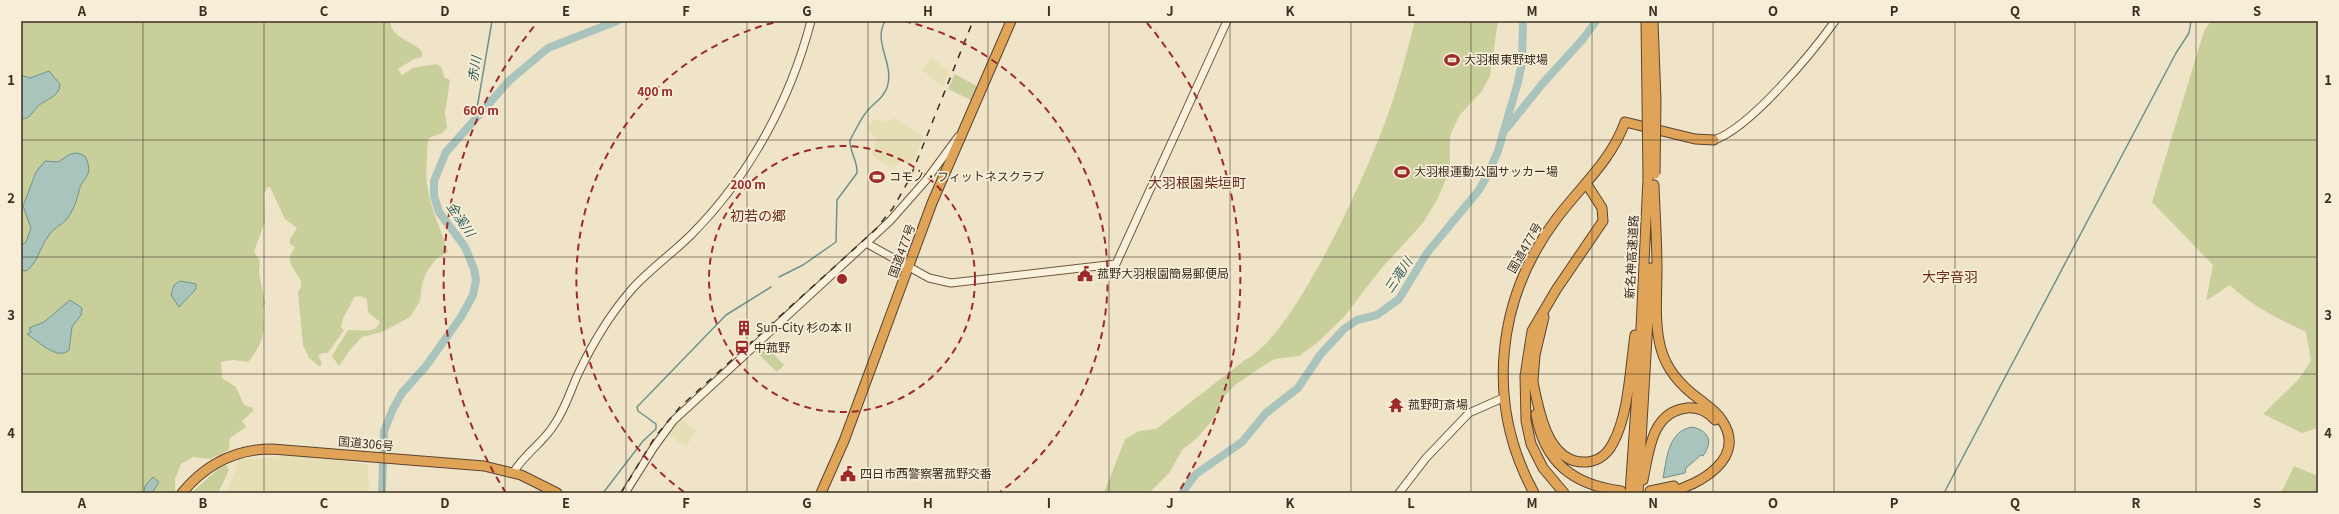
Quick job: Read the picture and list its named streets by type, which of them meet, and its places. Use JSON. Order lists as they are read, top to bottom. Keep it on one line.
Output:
{"streets":{"highway":["国道477号","新名神高速道路","国道306号"]},"districts":["大羽根園柴垣町","初若の郷","大字音羽"],"water":["赤川","金溪川","三滝川"],"places":{"sports":["大羽根東野球場","大羽根運動公園サッカー場","コモノ・フィットネスクラブ"],"public building":["菰野大羽根園簡易郵便局","四日市西警察署菰野交番"],"building":["Sun-City 杉の本Ⅱ"],"station":["中菰野"],"temple":["菰野町斎場"]},"grid":{"columns":["A","B","C","D","E","F","G","H","I","J","K","L","M","N","O","P","Q","R","S"],"rows":["1","2","3","4"]},"rings":["400 m","600 m","200 m"]}
